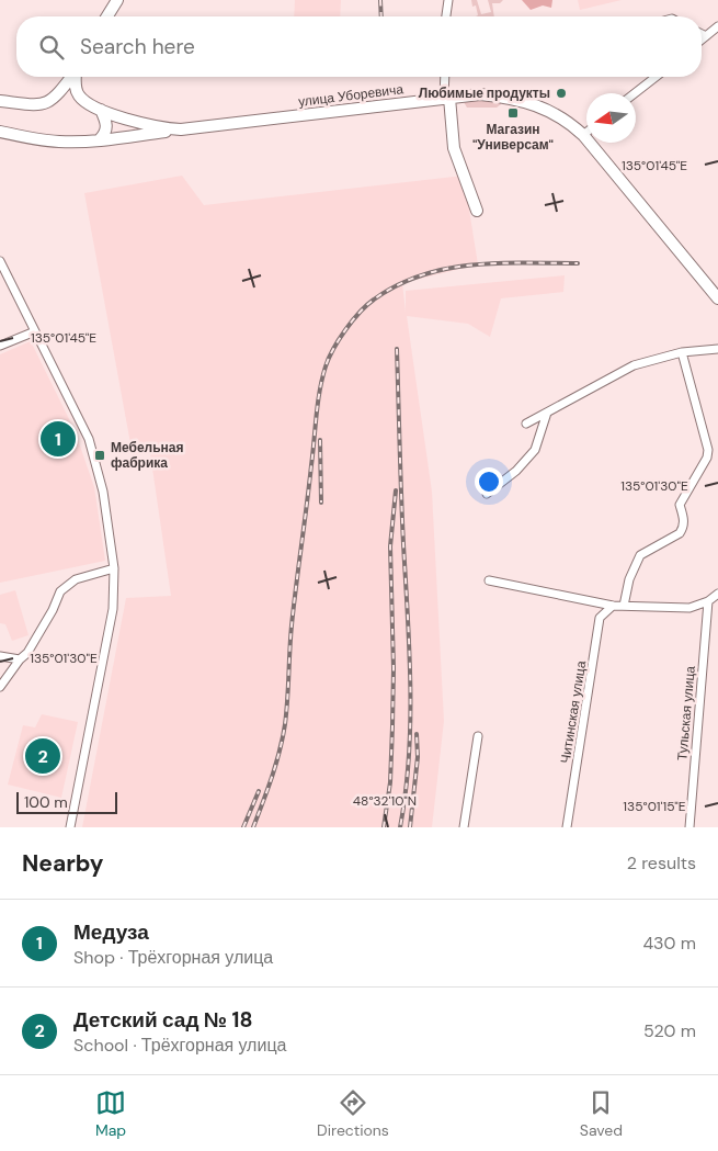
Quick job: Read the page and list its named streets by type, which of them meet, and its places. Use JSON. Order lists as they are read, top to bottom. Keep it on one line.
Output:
{"streets":{"main road":["улица Уборевича"],"street":["Читинская улица","Тульская улица"]},"places":{"other":["Любимые продукты"],"transit":["Магазин \"Универсам\"","Мебельная фабрика"]},"scale_bar":"100 m","north":"left","page":{"search":"Search here","pins":["1","2"],"scale":"100 m","heading":["Nearby","2 results"],"list":[{"mark":"1","name":"Медуза","note":"Shop · Трёхгорная улица","value":"430 m"},{"mark":"2","name":"Детский сад № 18","note":"School · Трёхгорная улица","value":"520 m"}],"nav":["Map","Directions","Saved"]},"coordinates":["135°01'45\"E","135°01'30\"E","48°32'10\"N","135°01'15\"E"]}
